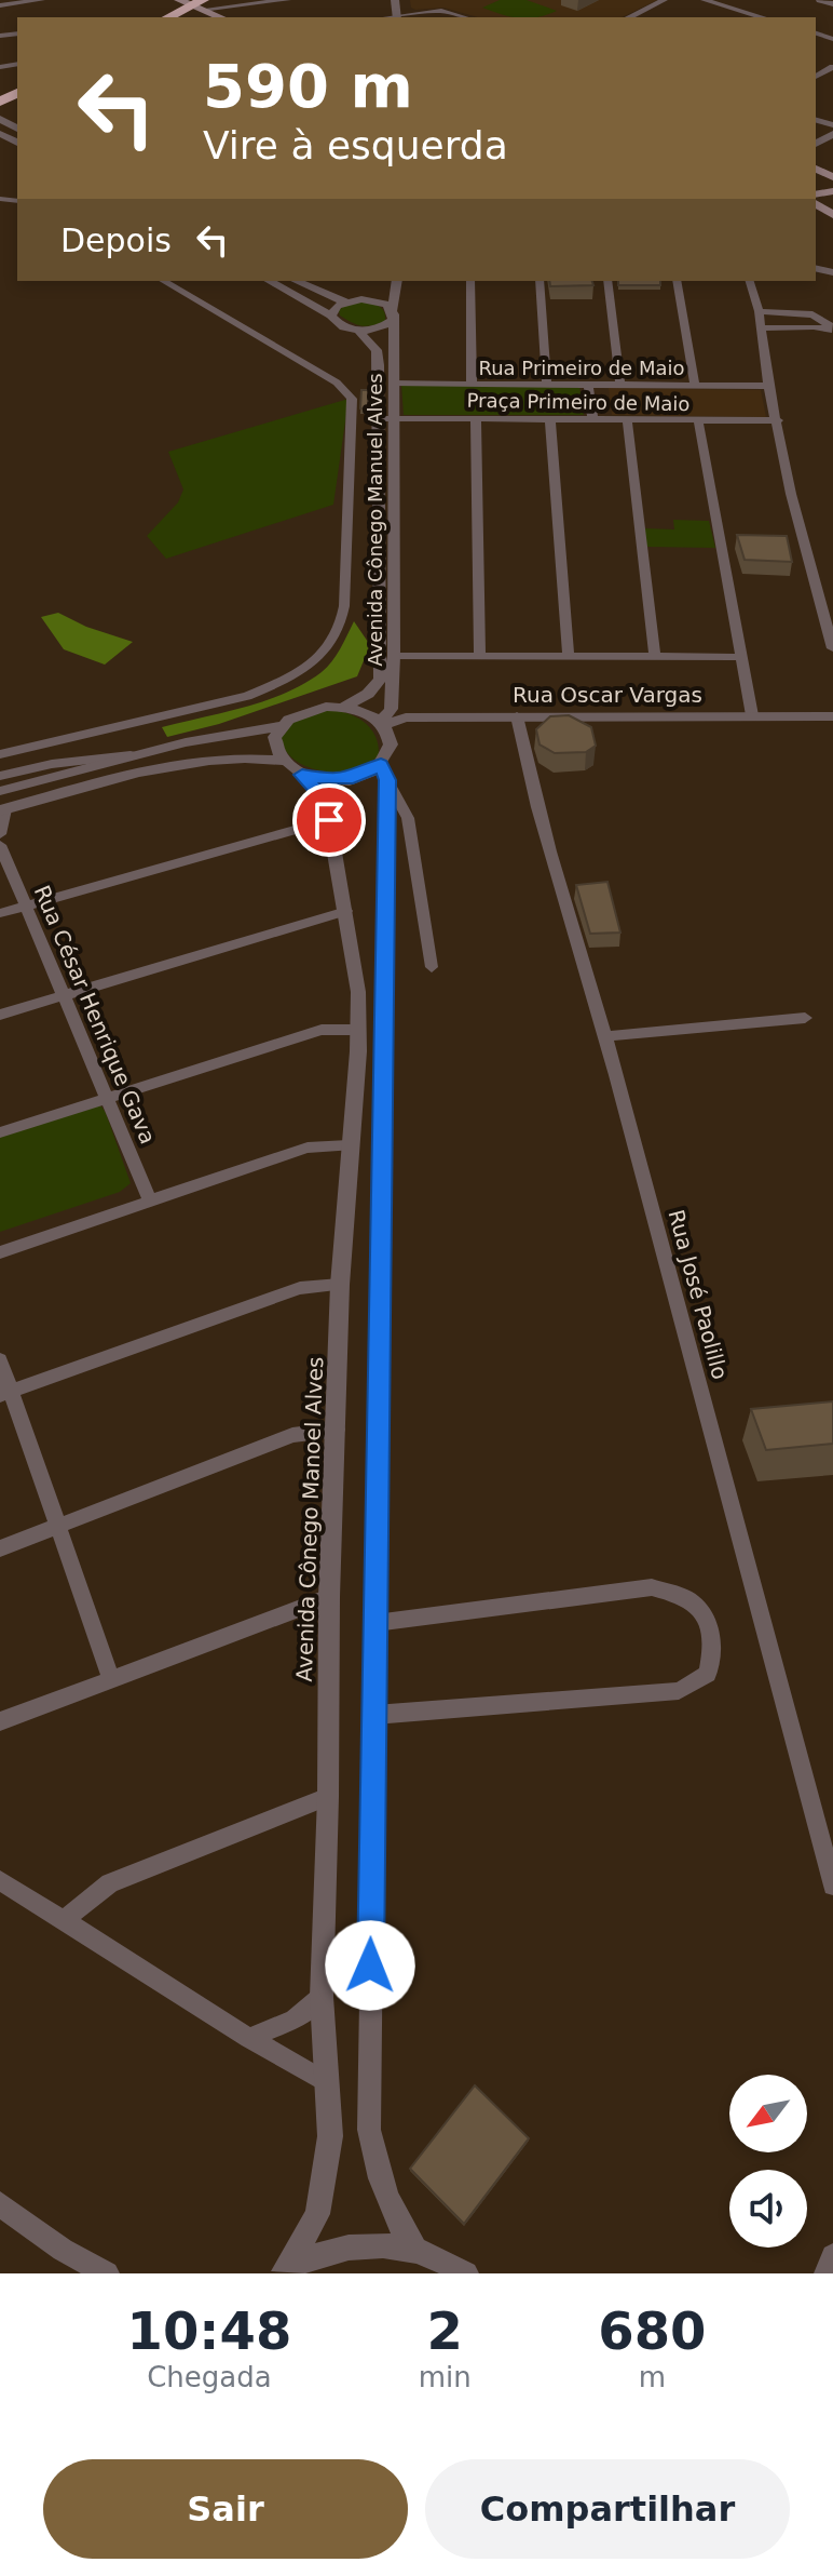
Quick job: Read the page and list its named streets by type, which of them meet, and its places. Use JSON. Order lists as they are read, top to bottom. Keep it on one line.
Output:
{"streets":{"street":["Rua Primeiro de Maio","Praça Primeiro de Maio","Avenida Cônego Manuel Alves","Rua Oscar Vargas","Rua César Henrique Gava","Rua José Paolillo","Avenida Cônego Manoel Alves"]},"crossings":[["Rua Primeiro de Maio","Avenida Cônego Manuel Alves"],["Praça Primeiro de Maio","Avenida Cônego Manuel Alves"],["Avenida Cônego Manuel Alves","Rua Oscar Vargas"],["Avenida Cônego Manuel Alves","Avenida Cônego Manoel Alves"],["Rua Oscar Vargas","Rua José Paolillo"],["Rua Oscar Vargas","Avenida Cônego Manoel Alves"]],"north":"bottom left","page":{"turn":["590 m","Vire à esquerda"],"then":"Depois","eta":["10:48","Chegada","2","min","680","m"],"buttons":["Sair","Compartilhar"]}}
